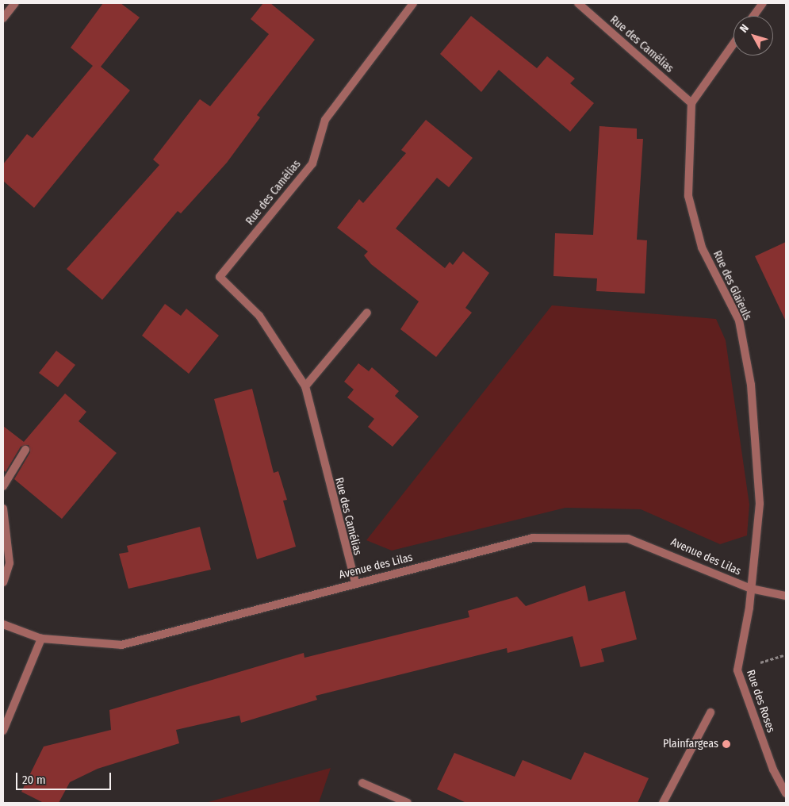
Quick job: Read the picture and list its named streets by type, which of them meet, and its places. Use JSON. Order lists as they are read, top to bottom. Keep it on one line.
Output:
{"streets":{"street":["Rue des Camélias","Rue des Glaïeuls","Avenue des Lilas","Rue des Roses"]},"crossings":[["Rue des Camélias","Rue des Glaïeuls"],["Rue des Camélias","Avenue des Lilas"],["Rue des Glaïeuls","Avenue des Lilas"],["Rue des Glaïeuls","Rue des Roses"],["Avenue des Lilas","Rue des Roses"]],"places":["Plainfargeas"],"scale_bar":"20 m","north":"top left"}
